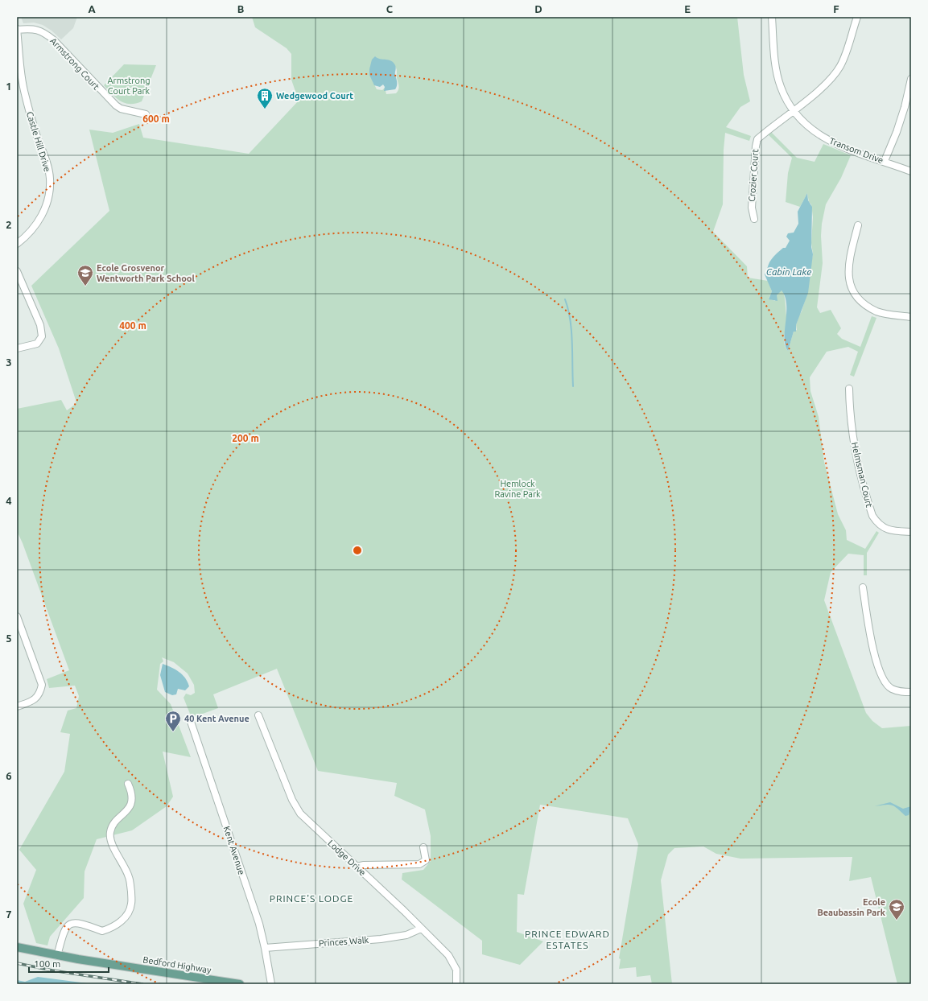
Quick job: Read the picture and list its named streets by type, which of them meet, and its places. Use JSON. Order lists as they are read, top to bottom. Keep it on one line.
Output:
{"streets":{"main road":["Bedford Highway"],"street":["Armstrong Court","Castle Hill Drive","Transom Drive","Crozier Court","Helmsman Court","Kent Avenue","Lodge Drive","Princes Walk"]},"crossings":[["Armstrong Court","Castle Hill Drive"],["Transom Drive","Crozier Court"],["Kent Avenue","Princes Walk"],["Lodge Drive","Princes Walk"]],"districts":["PRINCE'S LODGE","PRINCE EDWARD ESTATES"],"water":["Cabin Lake"],"parks":["Armstrong Court Park","Hemlock Ravine Park"],"places":{"building":["Wedgewood Court"],"school or university":["Ecole Grosvenor Wentworth Park School","Ecole Beaubassin Park"],"parking":["40 Kent Avenue"]},"scale_bar":"100 m","grid":{"columns":["A","B","C","D","E","F"],"rows":["1","2","3","4","5","6","7"]},"rings":["600 m","400 m","200 m"]}
